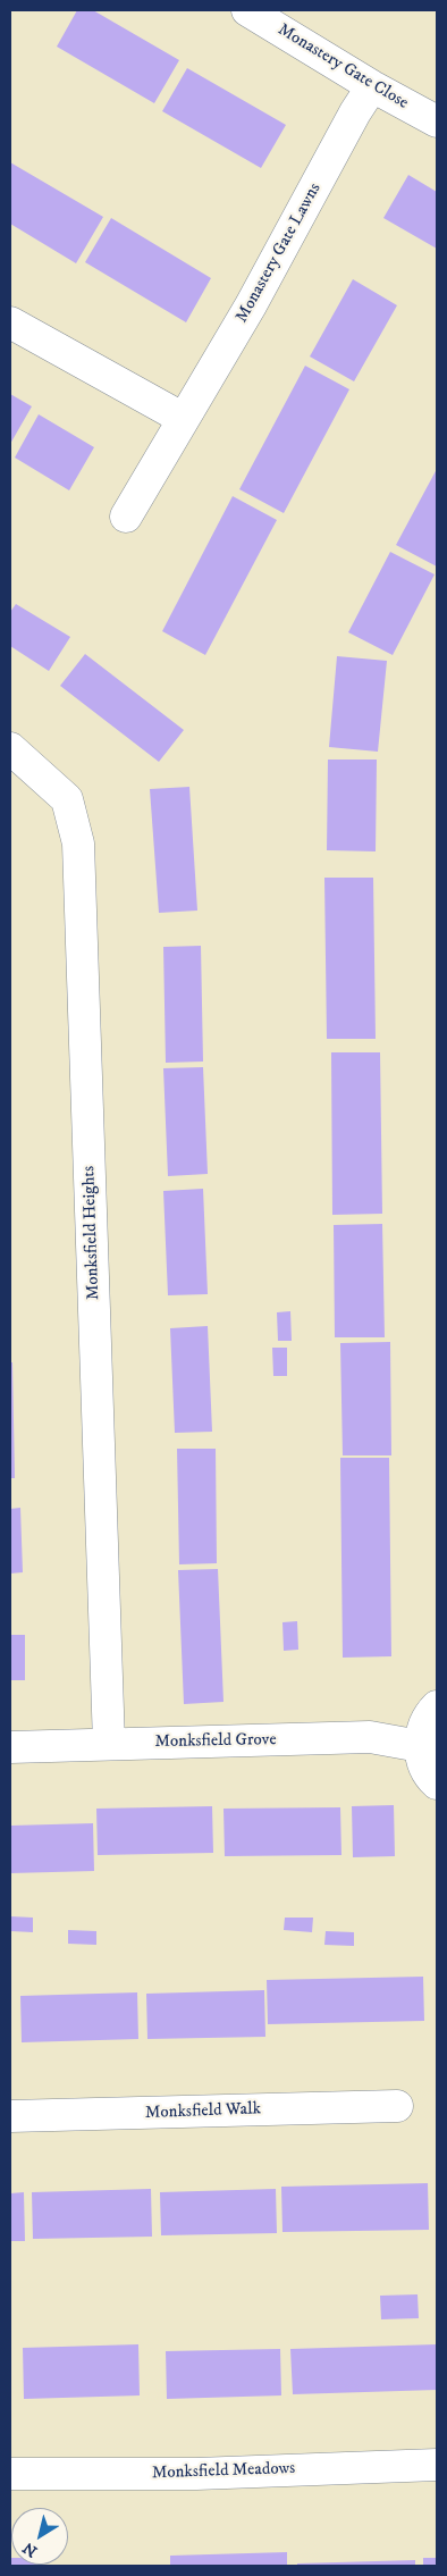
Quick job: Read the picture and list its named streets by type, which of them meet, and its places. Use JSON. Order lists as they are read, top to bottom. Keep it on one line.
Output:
{"streets":{"street":["Monastery Gate Close","Monastery Gate Lawns","Monksfield Heights","Monksfield Grove","Monksfield Walk","Monksfield Meadows"]},"crossings":[["Monastery Gate Close","Monastery Gate Lawns"],["Monksfield Heights","Monksfield Grove"]],"north":"bottom left"}
